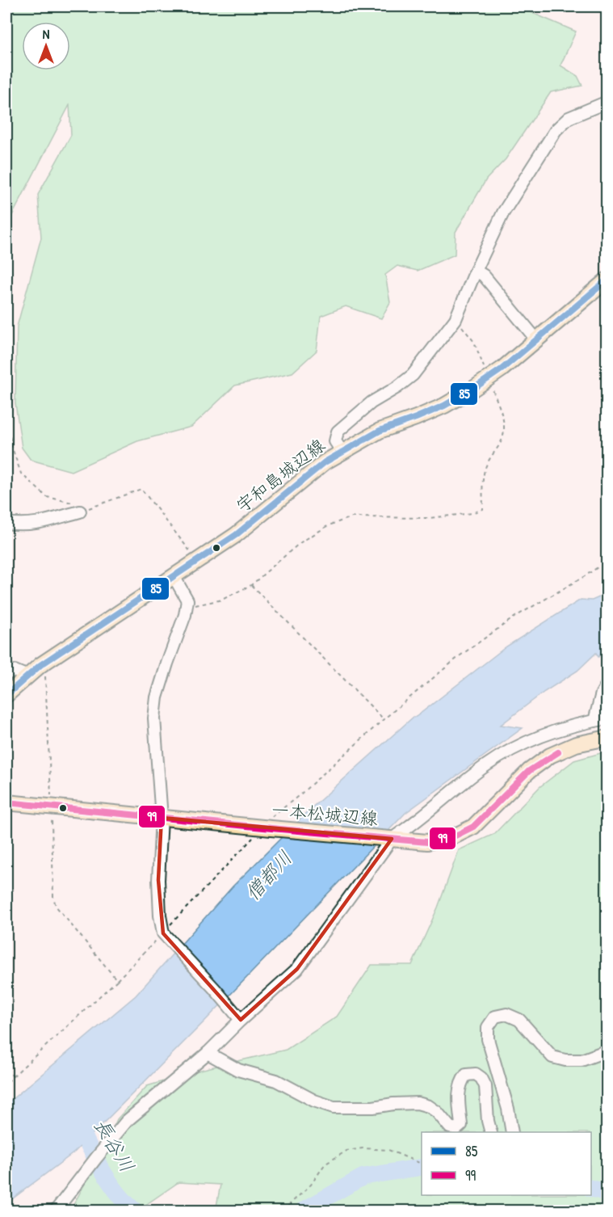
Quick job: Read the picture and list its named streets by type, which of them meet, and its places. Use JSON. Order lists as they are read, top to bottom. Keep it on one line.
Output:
{"streets":{"main road":["宇和島城辺線","一本松城辺線"]},"water":["僧都川","長谷川"],"lines":["transit line 85","transit line 99"],"legend":["85","99"],"north":"top"}
